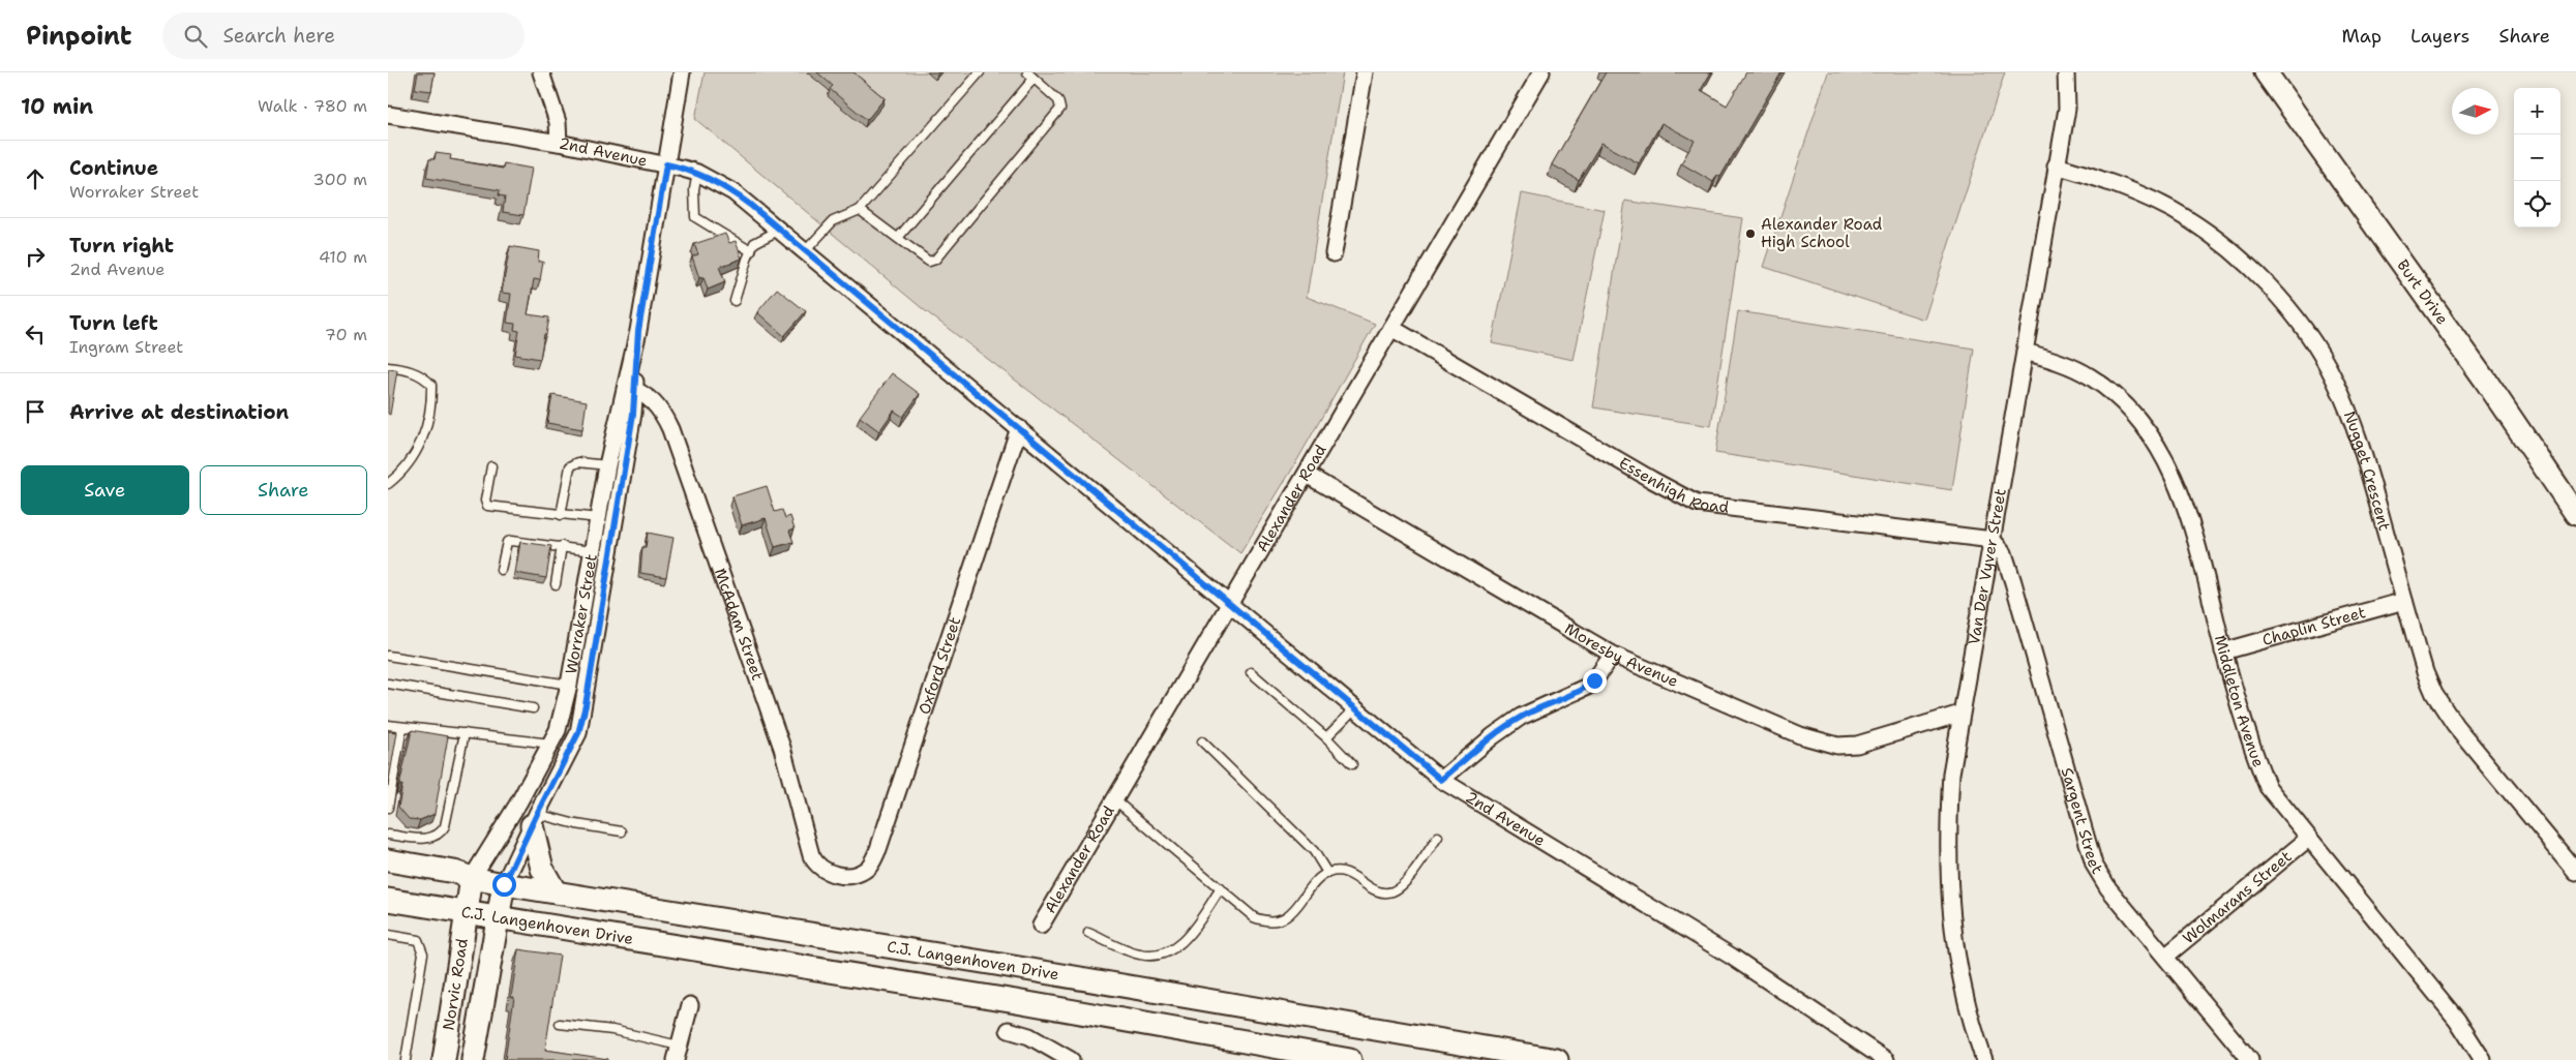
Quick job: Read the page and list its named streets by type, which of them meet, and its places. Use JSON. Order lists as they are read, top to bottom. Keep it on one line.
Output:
{"streets":{"main road":["Burt Drive","C.J. Langenhoven Drive","Norvic Road"],"street":["2nd Avenue","Nugget Crescent","Essenhigh Road","Alexander Road","Van Der Vyver Street","Worraker Street","McAdam Street","Chaplin Street","Moresby Avenue","Oxford Street","Middleton Avenue","Sargent Street","Wolmarans Street"]},"crossings":[["2nd Avenue","Alexander Road"],["2nd Avenue","Worraker Street"],["2nd Avenue","Oxford Street"],["Nugget Crescent","Van Der Vyver Street"],["Nugget Crescent","Chaplin Street"],["Essenhigh Road","Alexander Road"],["Essenhigh Road","Van Der Vyver Street"],["Essenhigh Road","Sargent Street"],["Alexander Road","Moresby Avenue"],["Van Der Vyver Street","Moresby Avenue"],["Van Der Vyver Street","Middleton Avenue"],["Van Der Vyver Street","Sargent Street"],["Worraker Street","McAdam Street"],["Worraker Street","C.J. Langenhoven Drive"],["Worraker Street","Norvic Road"],["McAdam Street","Oxford Street"],["Chaplin Street","Middleton Avenue"],["Middleton Avenue","Wolmarans Street"],["Sargent Street","Wolmarans Street"],["C.J. Langenhoven Drive","Norvic Road"]],"places":["Alexander Road High School"],"north":"right","page":{"header":"Pinpoint","search":"Search here","nav":["Map","Layers","Share"],"heading":["10 min","Walk · 780 m"],"map_buttons":["+","−"],"list":[["Continue","Worraker Street","300 m"],["Turn right","2nd Avenue","410 m"],["Turn left","Ingram Street","70 m"],"Arrive at destination"],"buttons":["Save","Share"]}}
